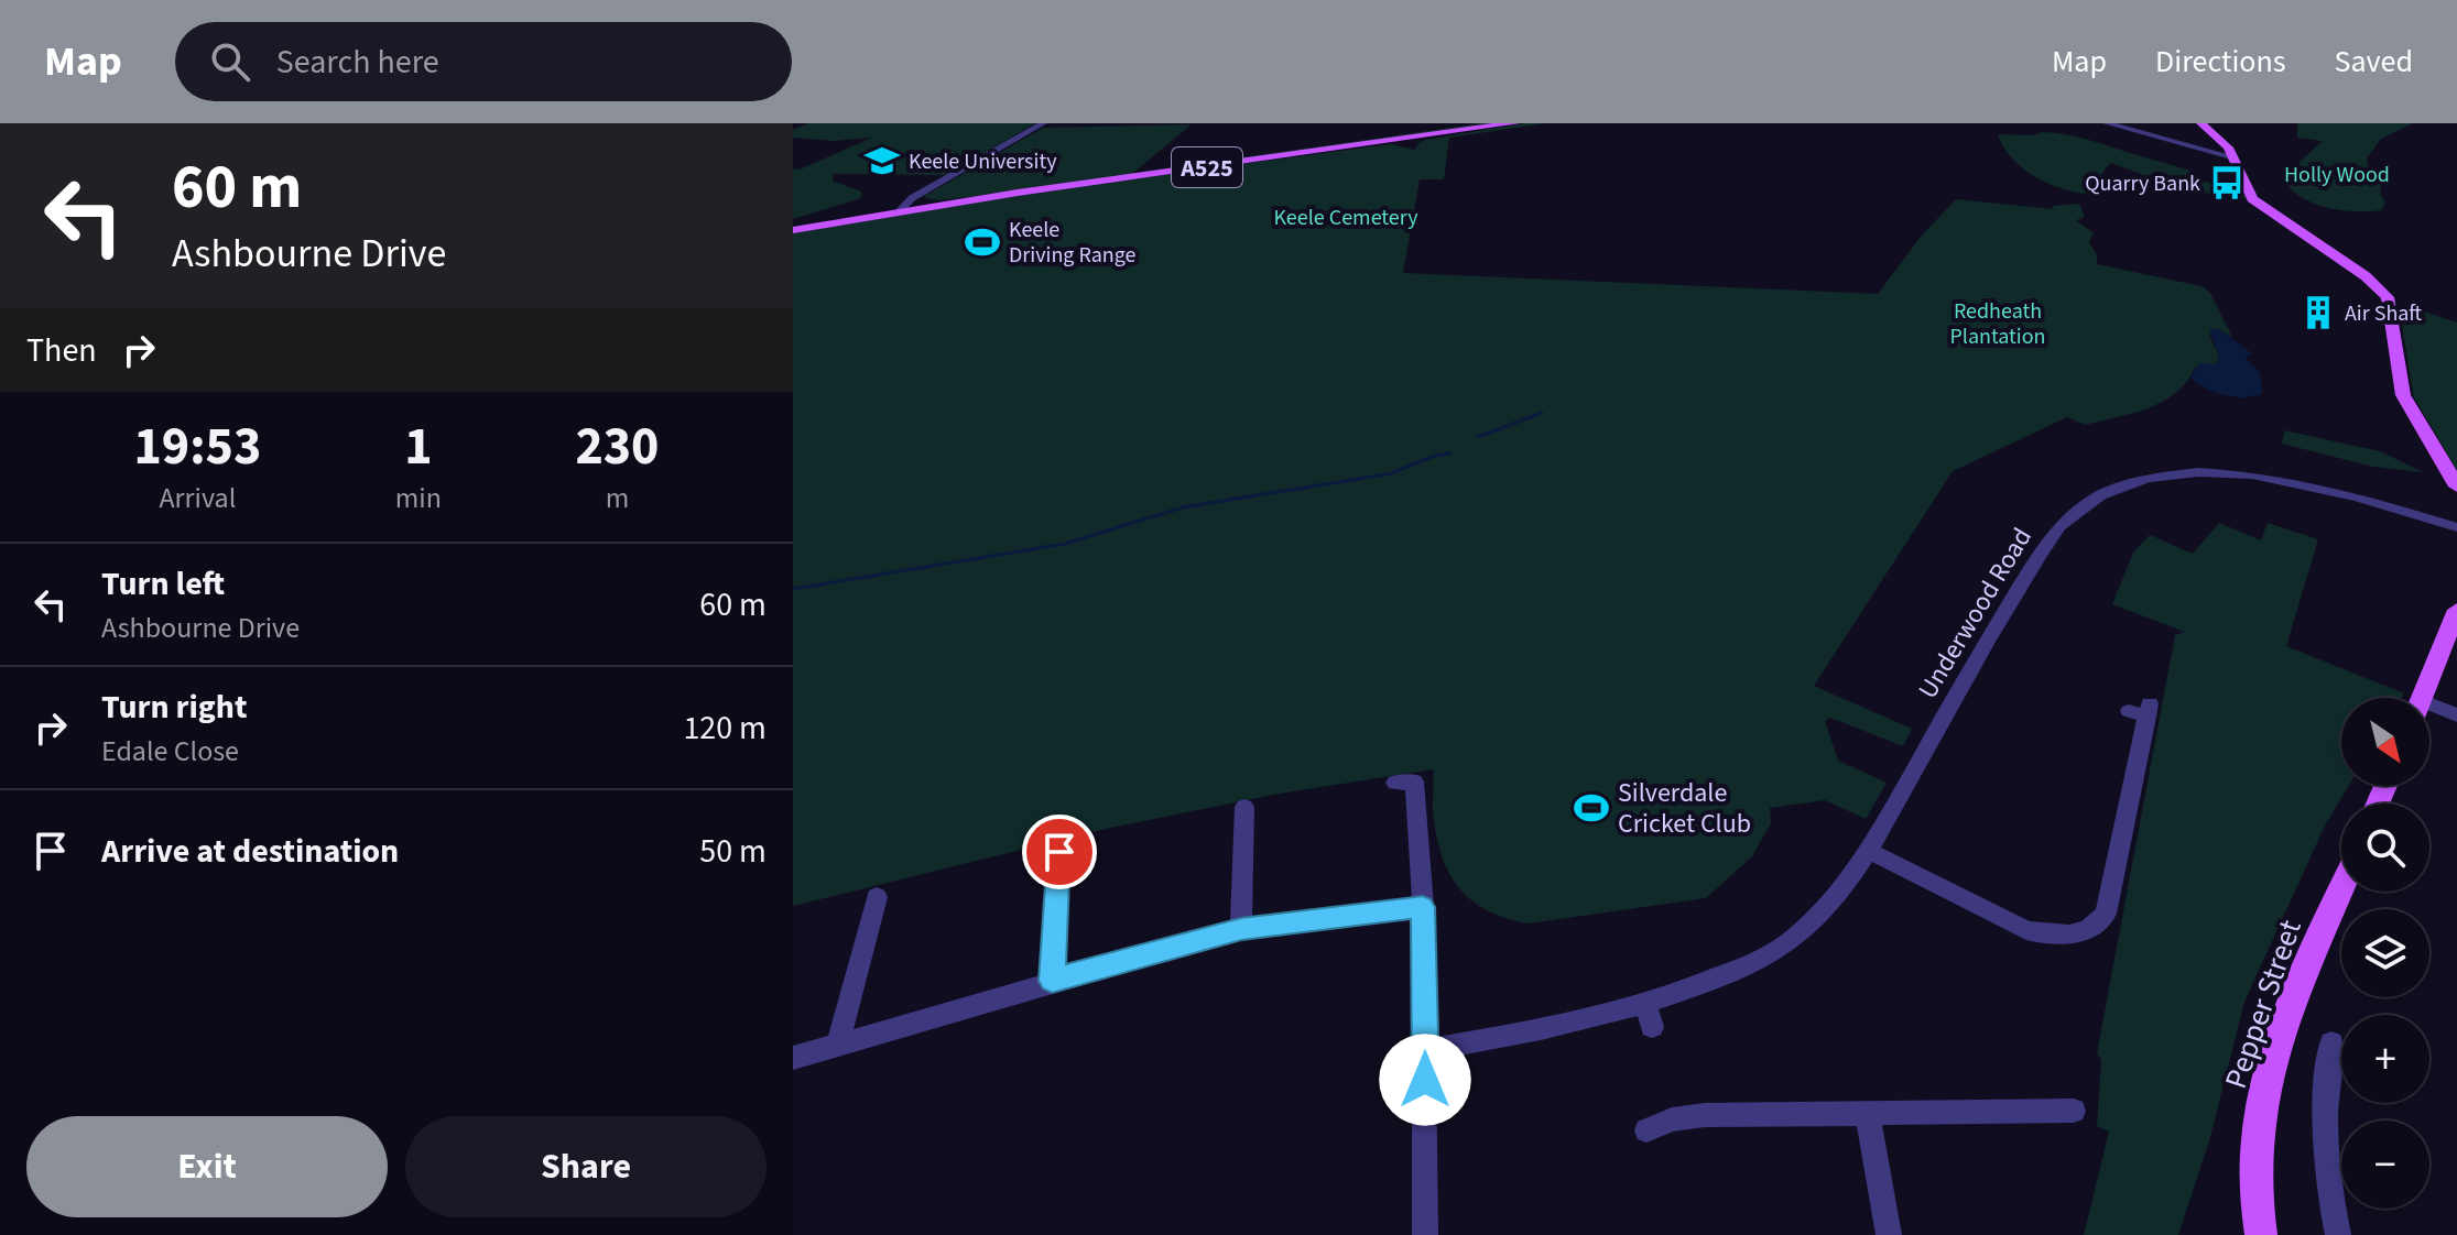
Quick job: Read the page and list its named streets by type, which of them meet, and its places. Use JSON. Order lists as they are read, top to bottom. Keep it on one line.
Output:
{"streets":{"main road":["A525","Pepper Street"],"street":["Underwood Road"]},"parks":["Holly Wood","Keele Cemetery","Redheath Plantation"],"places":{"school or university":["Keele University"],"bus stop":["Quarry Bank"],"sports":["Keele Driving Range","Silverdale Cricket Club"],"building":["Air Shaft"]},"north":"bottom right","page":{"header":"Map","search":"Search here","nav":["Map","Directions","Saved"],"turn":["60 m","Ashbourne Drive"],"then":"Then","eta":["19:53","Arrival","1","min","230","m"],"list":[{"name":"Turn left","note":"Ashbourne Drive","value":"60 m"},{"name":"Turn right","note":"Edale Close","value":"120 m"},{"name":"Arrive at destination","value":"50 m"}],"map_buttons":["+","−"],"buttons":["Exit","Share"]}}
